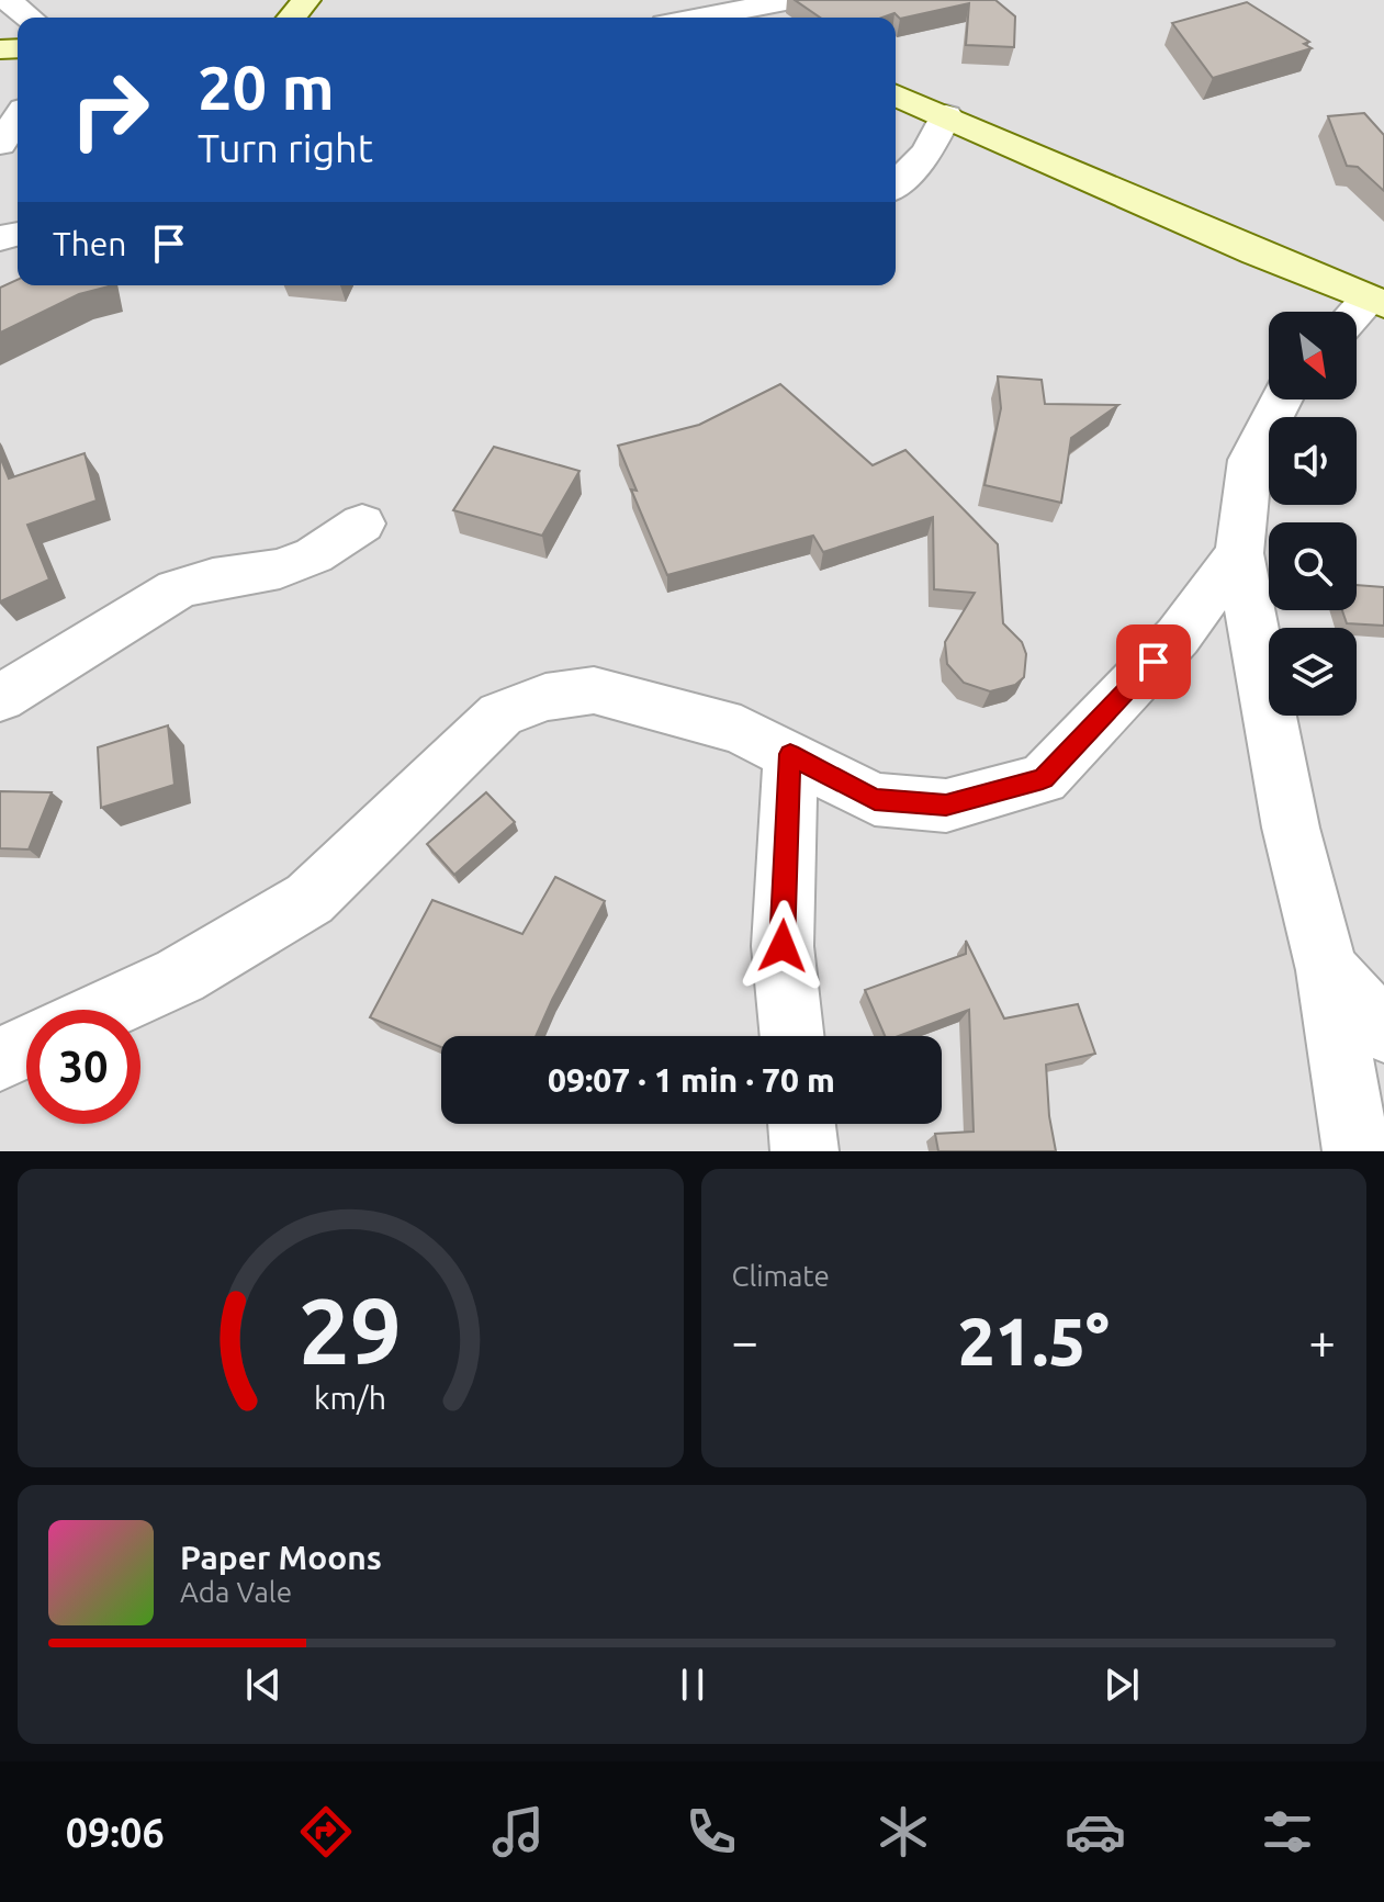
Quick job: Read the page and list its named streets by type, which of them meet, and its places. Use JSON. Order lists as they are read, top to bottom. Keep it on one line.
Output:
{"north":"bottom right","page":{"turn":["20 m","Turn right"],"then":"Then","limit":"30","trip":"09:07 · 1 min · 70 m","tile":"Climate","heat":["−","21.5°","+"],"song":["Paper Moons","Ada Vale"],"tabs":"09:06","gauge":["29","km/h"]}}
